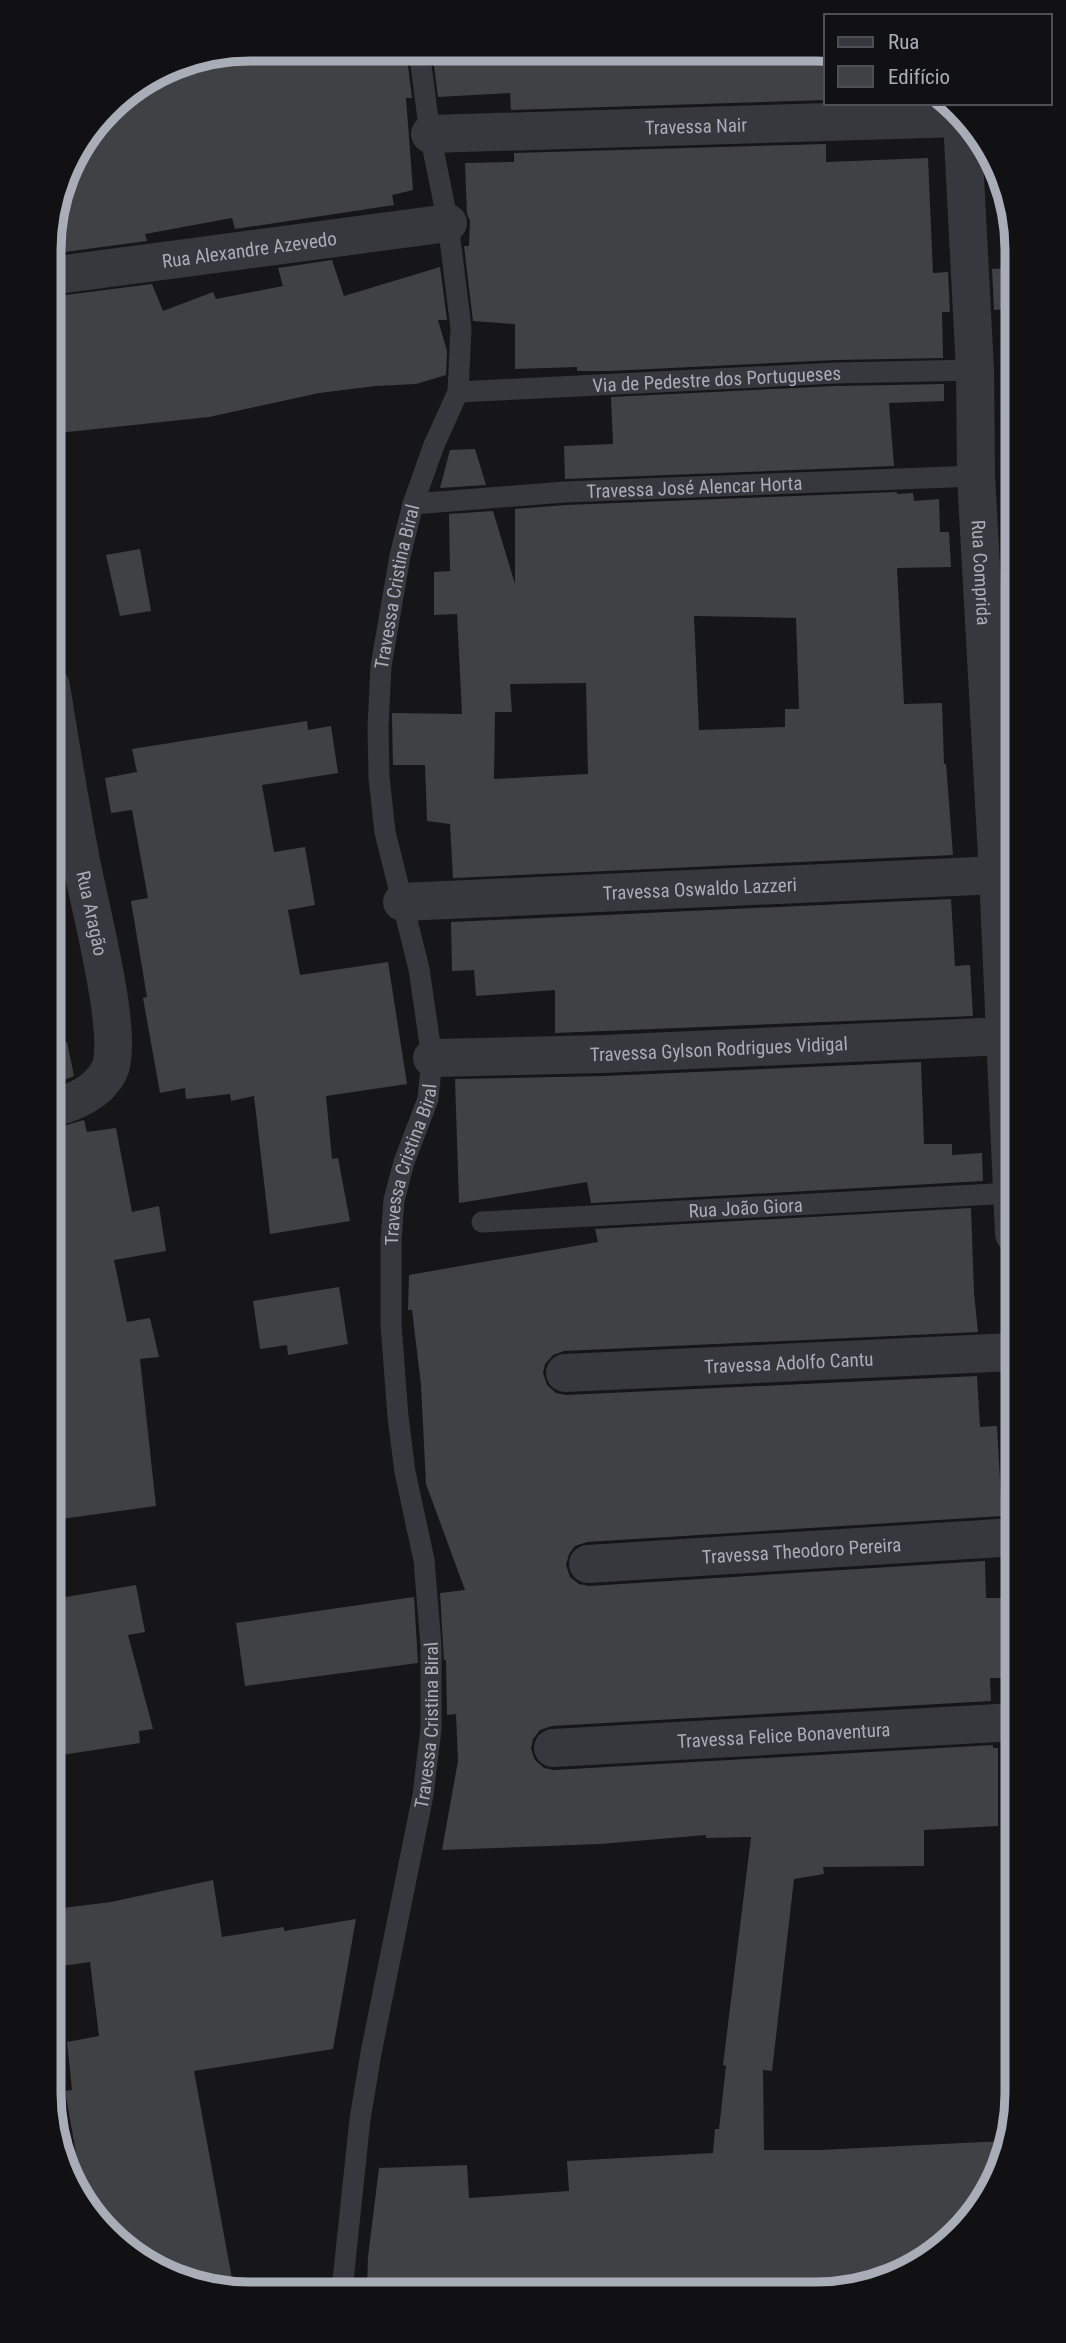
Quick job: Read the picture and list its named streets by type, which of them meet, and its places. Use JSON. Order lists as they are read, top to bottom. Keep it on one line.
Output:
{"streets":{"street":["Travessa Nair","Rua Alexandre Azevedo","Rua Comprida","Travessa Oswaldo Lazzeri","Rua Aragão","Travessa Gylson Rodrigues Vidigal","Travessa Adolfo Cantu","Travessa Theodoro Pereira","Travessa Felice Bonaventura"],"lane":["Via de Pedestre dos Portugueses","Travessa José Alencar Horta","Travessa Cristina Biral","Rua João Giora"]},"crossings":[["Travessa Nair","Travessa Cristina Biral"],["Rua Alexandre Azevedo","Travessa Cristina Biral"],["Via de Pedestre dos Portugueses","Rua Comprida"],["Via de Pedestre dos Portugueses","Travessa Cristina Biral"],["Travessa José Alencar Horta","Rua Comprida"],["Travessa José Alencar Horta","Travessa Cristina Biral"],["Rua Comprida","Travessa Oswaldo Lazzeri"],["Travessa Cristina Biral","Travessa Oswaldo Lazzeri"],["Travessa Cristina Biral","Travessa Gylson Rodrigues Vidigal"]],"legend":["Rua","Edifício"]}
